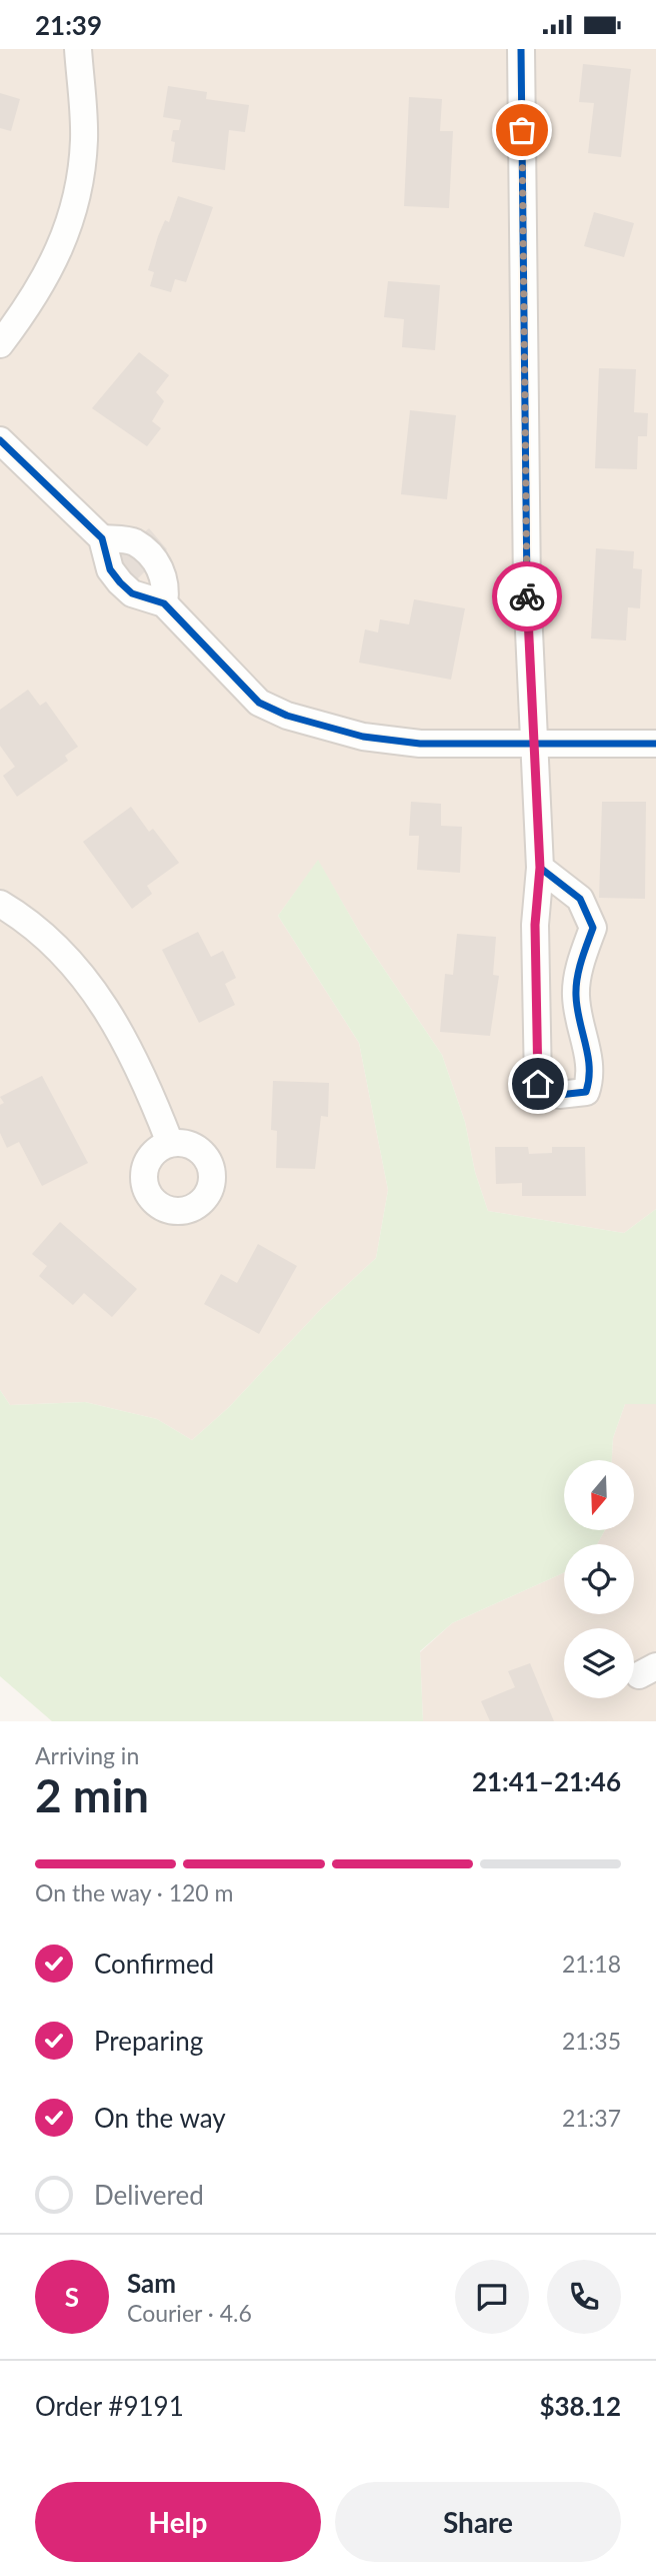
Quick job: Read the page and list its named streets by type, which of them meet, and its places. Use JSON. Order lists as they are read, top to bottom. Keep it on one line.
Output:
{"north":"bottom","page":{"status":"21:39","heading":["2 min","Arriving in","21:41–21:46"],"panel":["Sam","Courier · 4.6","Order #9191","$38.12"],"bar":"On the way · 120 m","list":[["Confirmed","21:18"],["Preparing","21:35"],["On the way","21:37"],"Delivered"],"round":"S","buttons":["Help","Share"]}}
